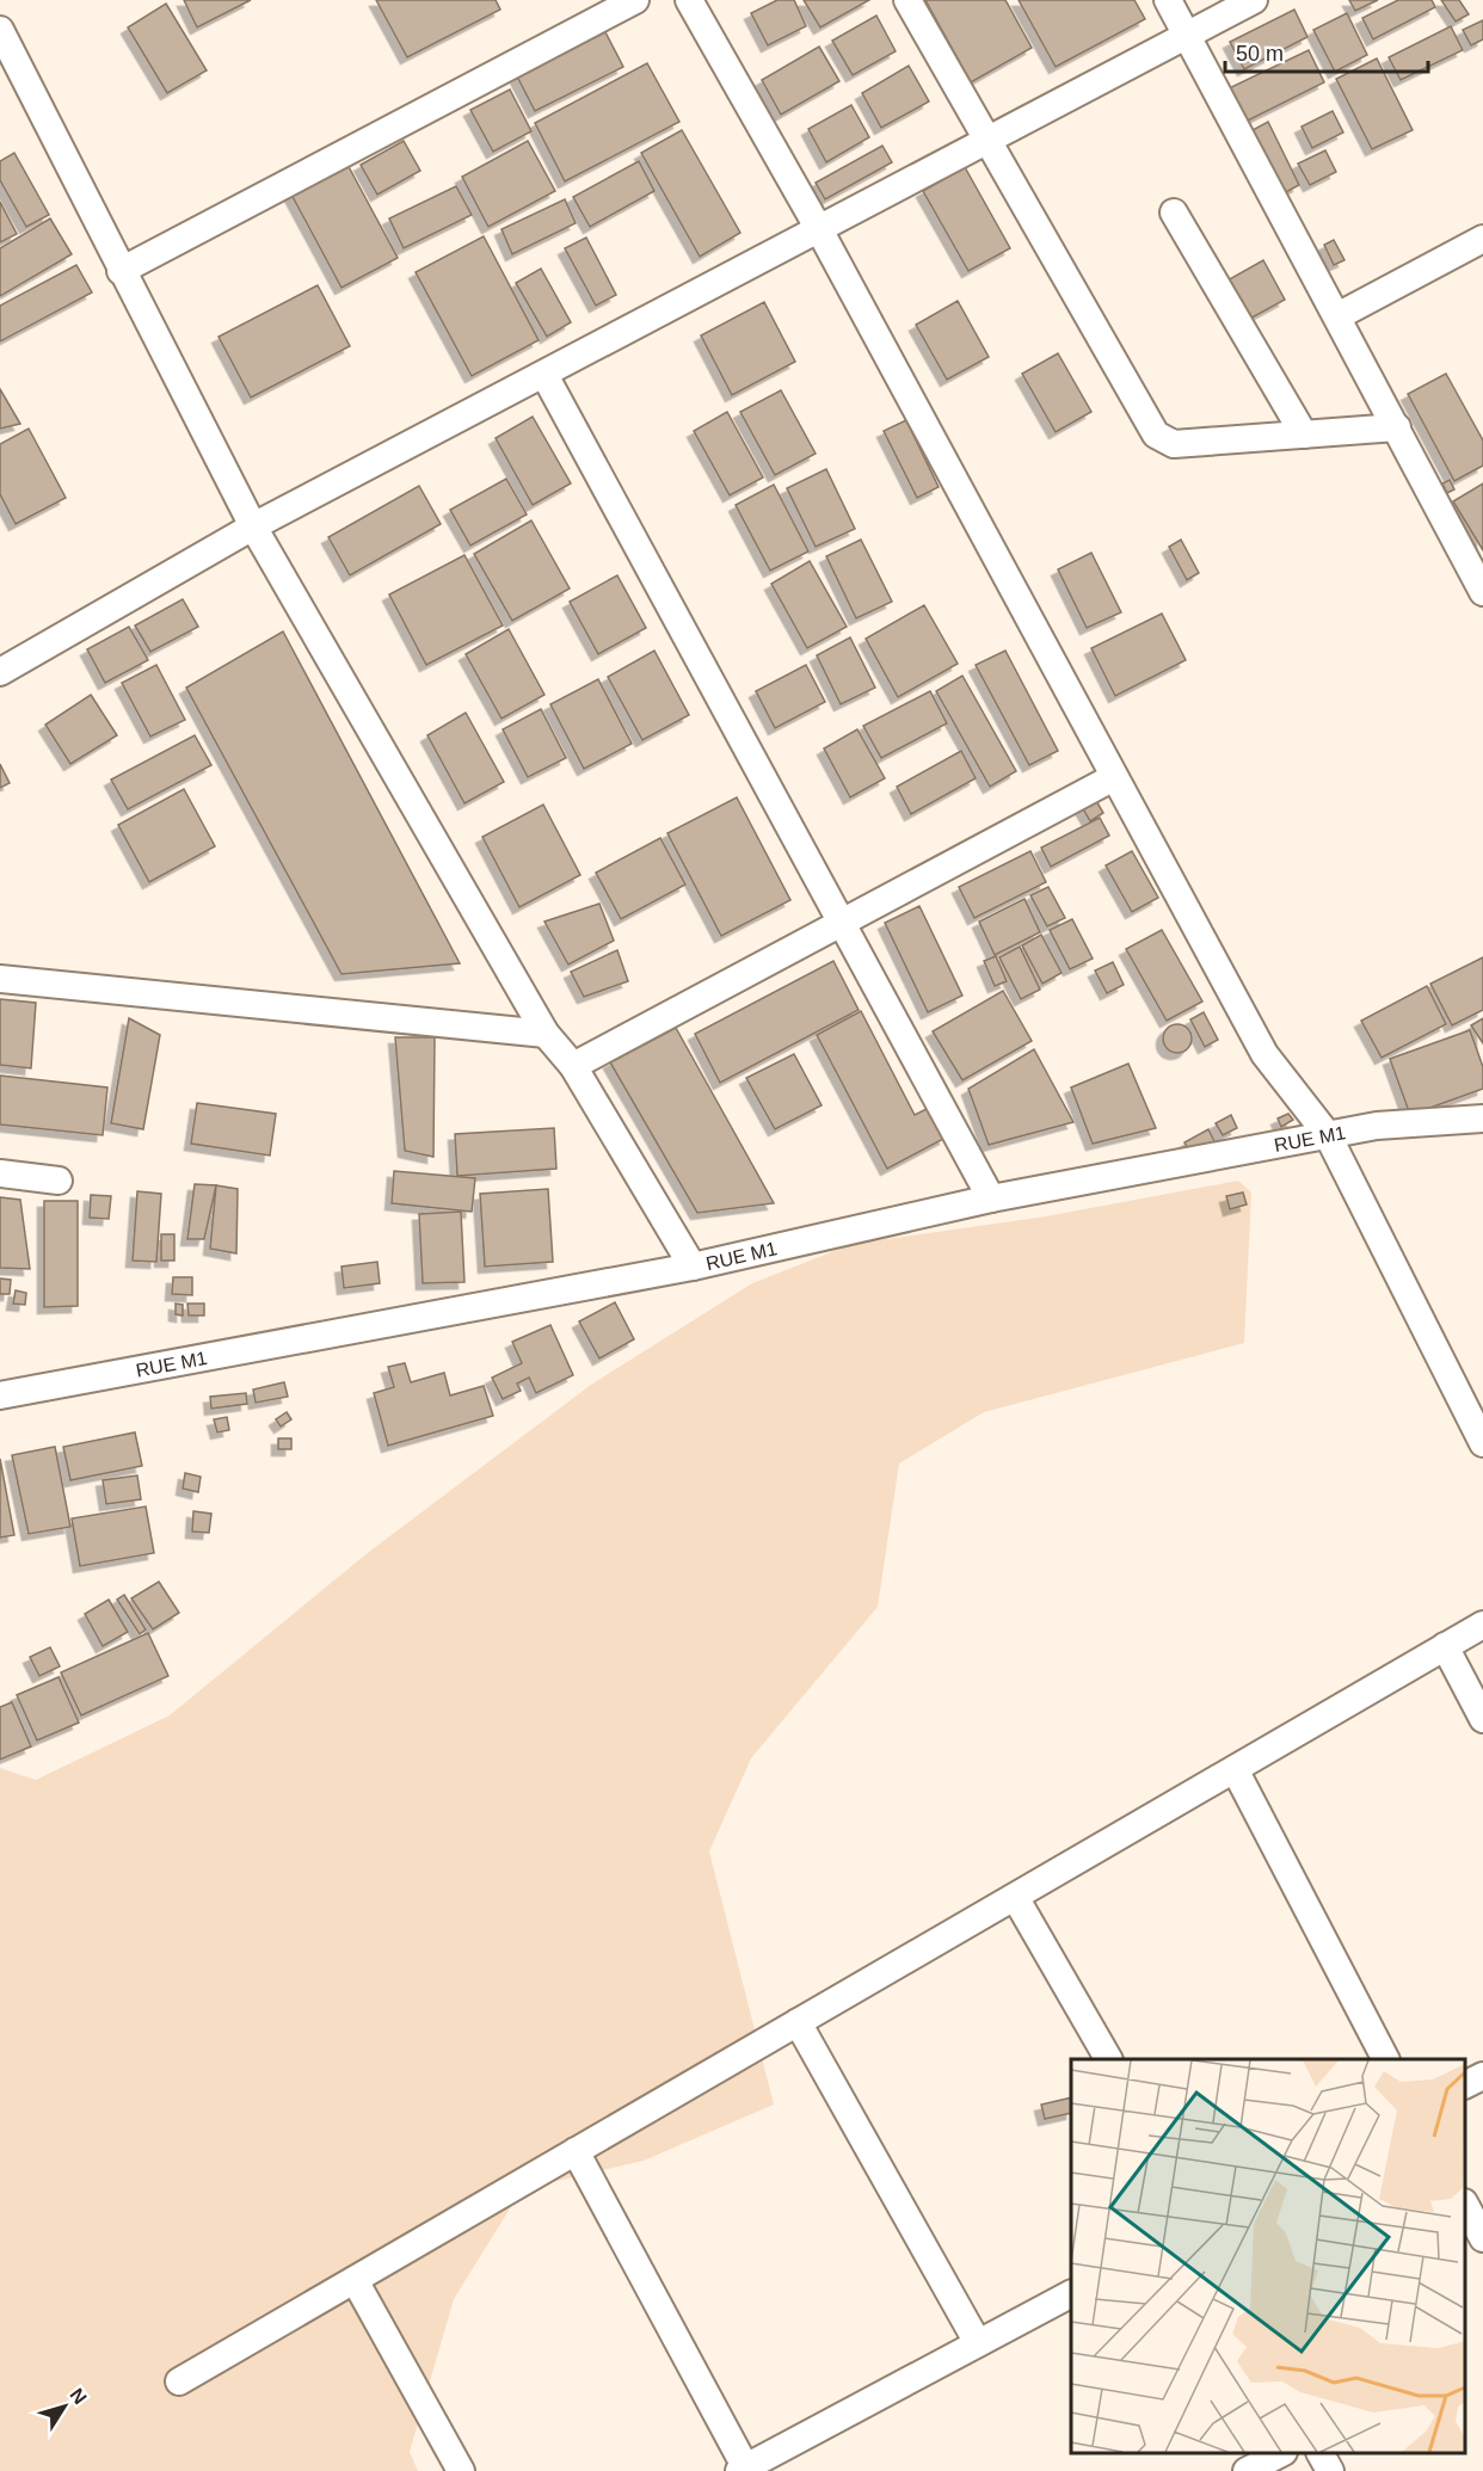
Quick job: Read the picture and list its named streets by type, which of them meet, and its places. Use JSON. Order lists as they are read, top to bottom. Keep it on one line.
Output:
{"streets":{"street":["RUE M1"]},"scale_bar":"50 m","north":"top right"}
